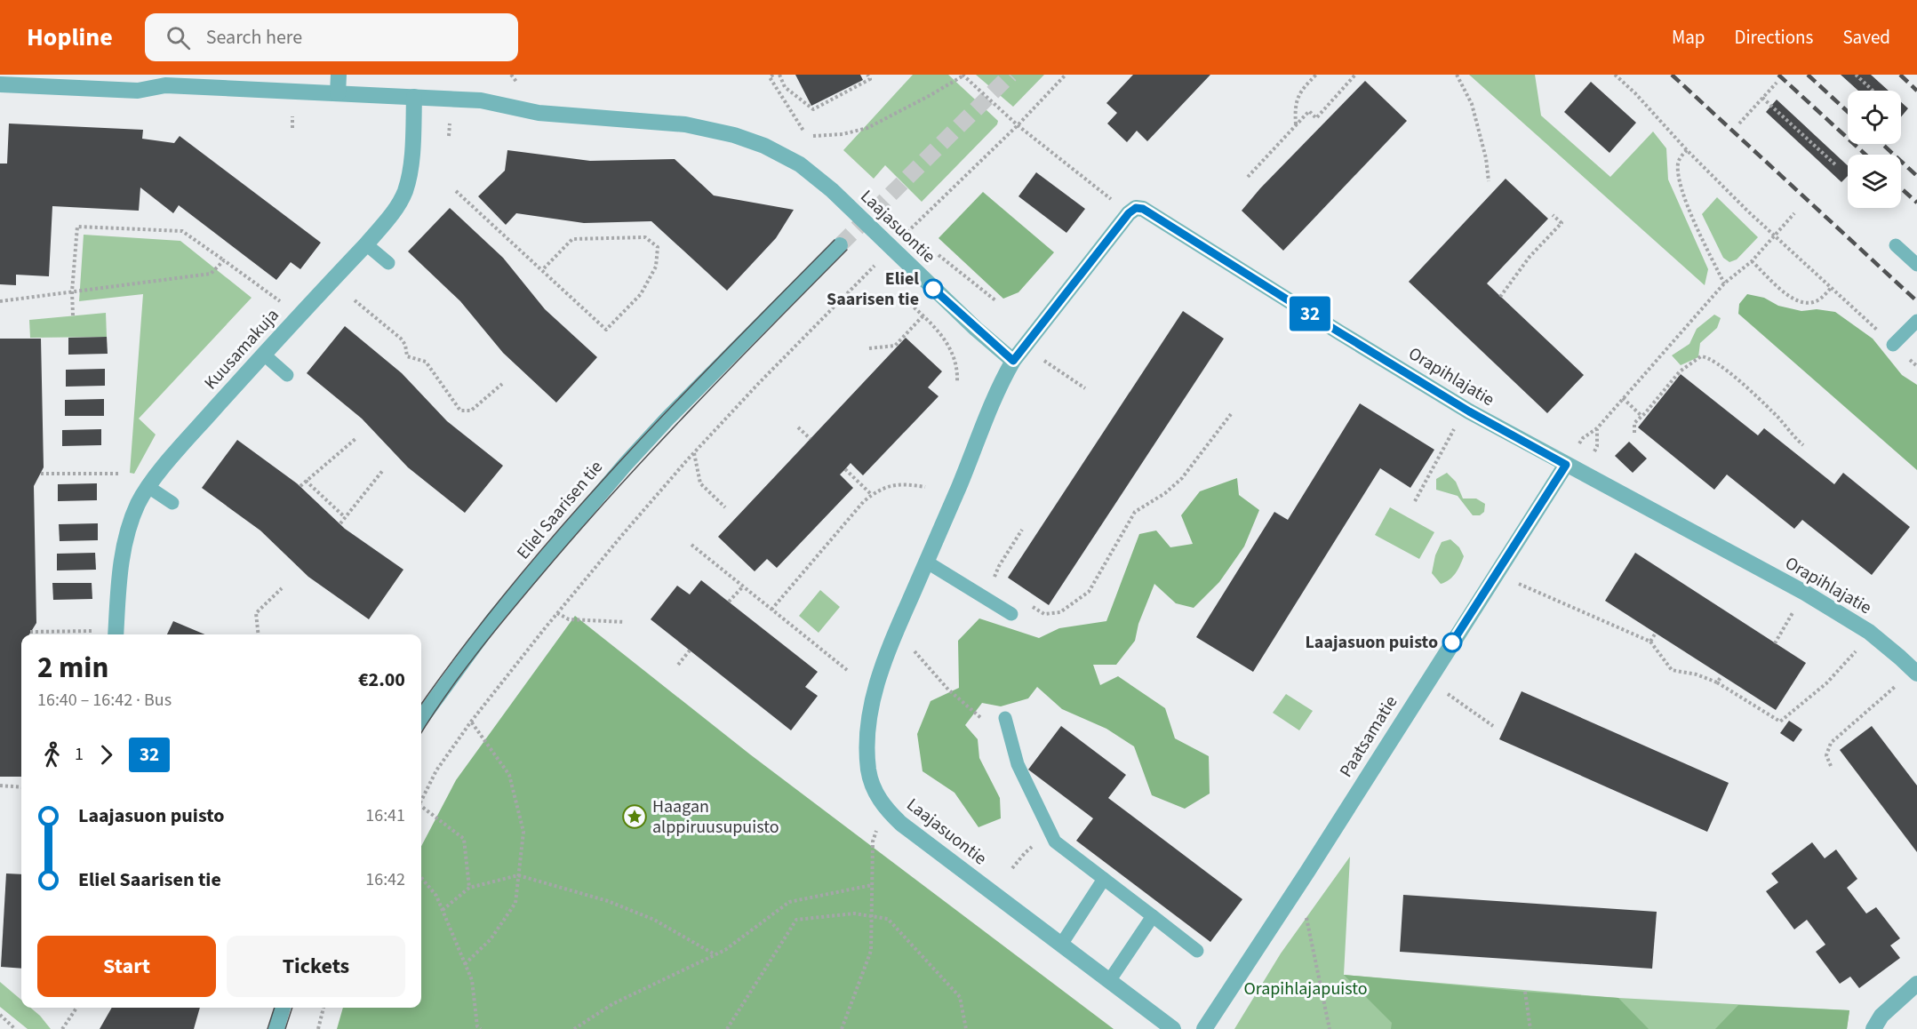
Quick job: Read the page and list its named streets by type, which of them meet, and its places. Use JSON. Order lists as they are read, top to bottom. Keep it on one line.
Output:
{"streets":{"street":["Laajasuontie","Kuusamakuja","Orapihlajatie","Eliel Saarisen tie","Paatsamatie"]},"crossings":[["Laajasuontie","Kuusamakuja"],["Orapihlajatie","Paatsamatie"]],"parks":["Orapihlajapuisto"],"places":{"other":["Eliel Saarisen tie","Laajasuon puisto"],"place":["Haagan alppiruusupuisto"]},"lines":["bus line 32"],"page":{"header":"Hopline","search":"Search here","nav":["Map","Directions","Saved"],"on_map":"32","heading":["2 min","16:40 – 16:42 · Bus","€2.00"],"legs":["1","32"],"list":[{"name":"Laajasuon puisto","value":"16:41"},{"name":"Eliel Saarisen tie","value":"16:42"}],"buttons":["Start","Tickets"]}}
